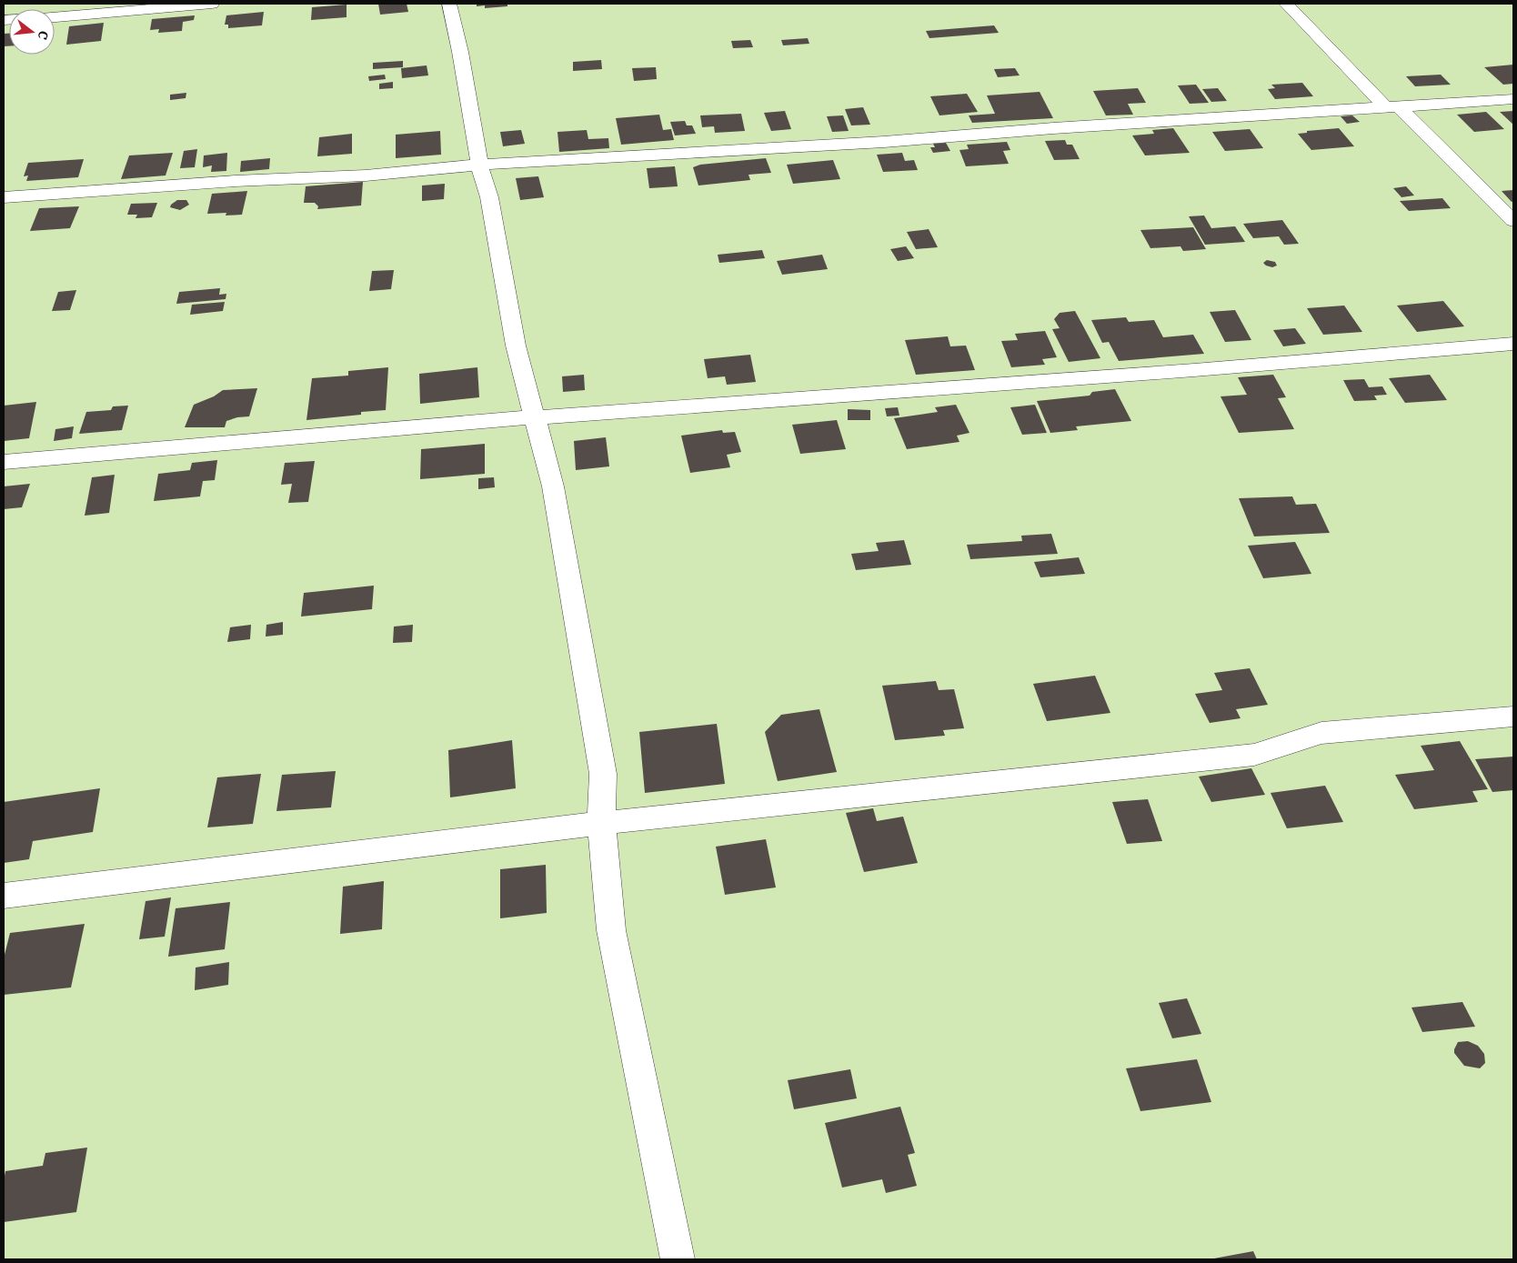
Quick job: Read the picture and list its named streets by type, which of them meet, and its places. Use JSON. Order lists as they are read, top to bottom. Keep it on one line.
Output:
{"north":"right"}
